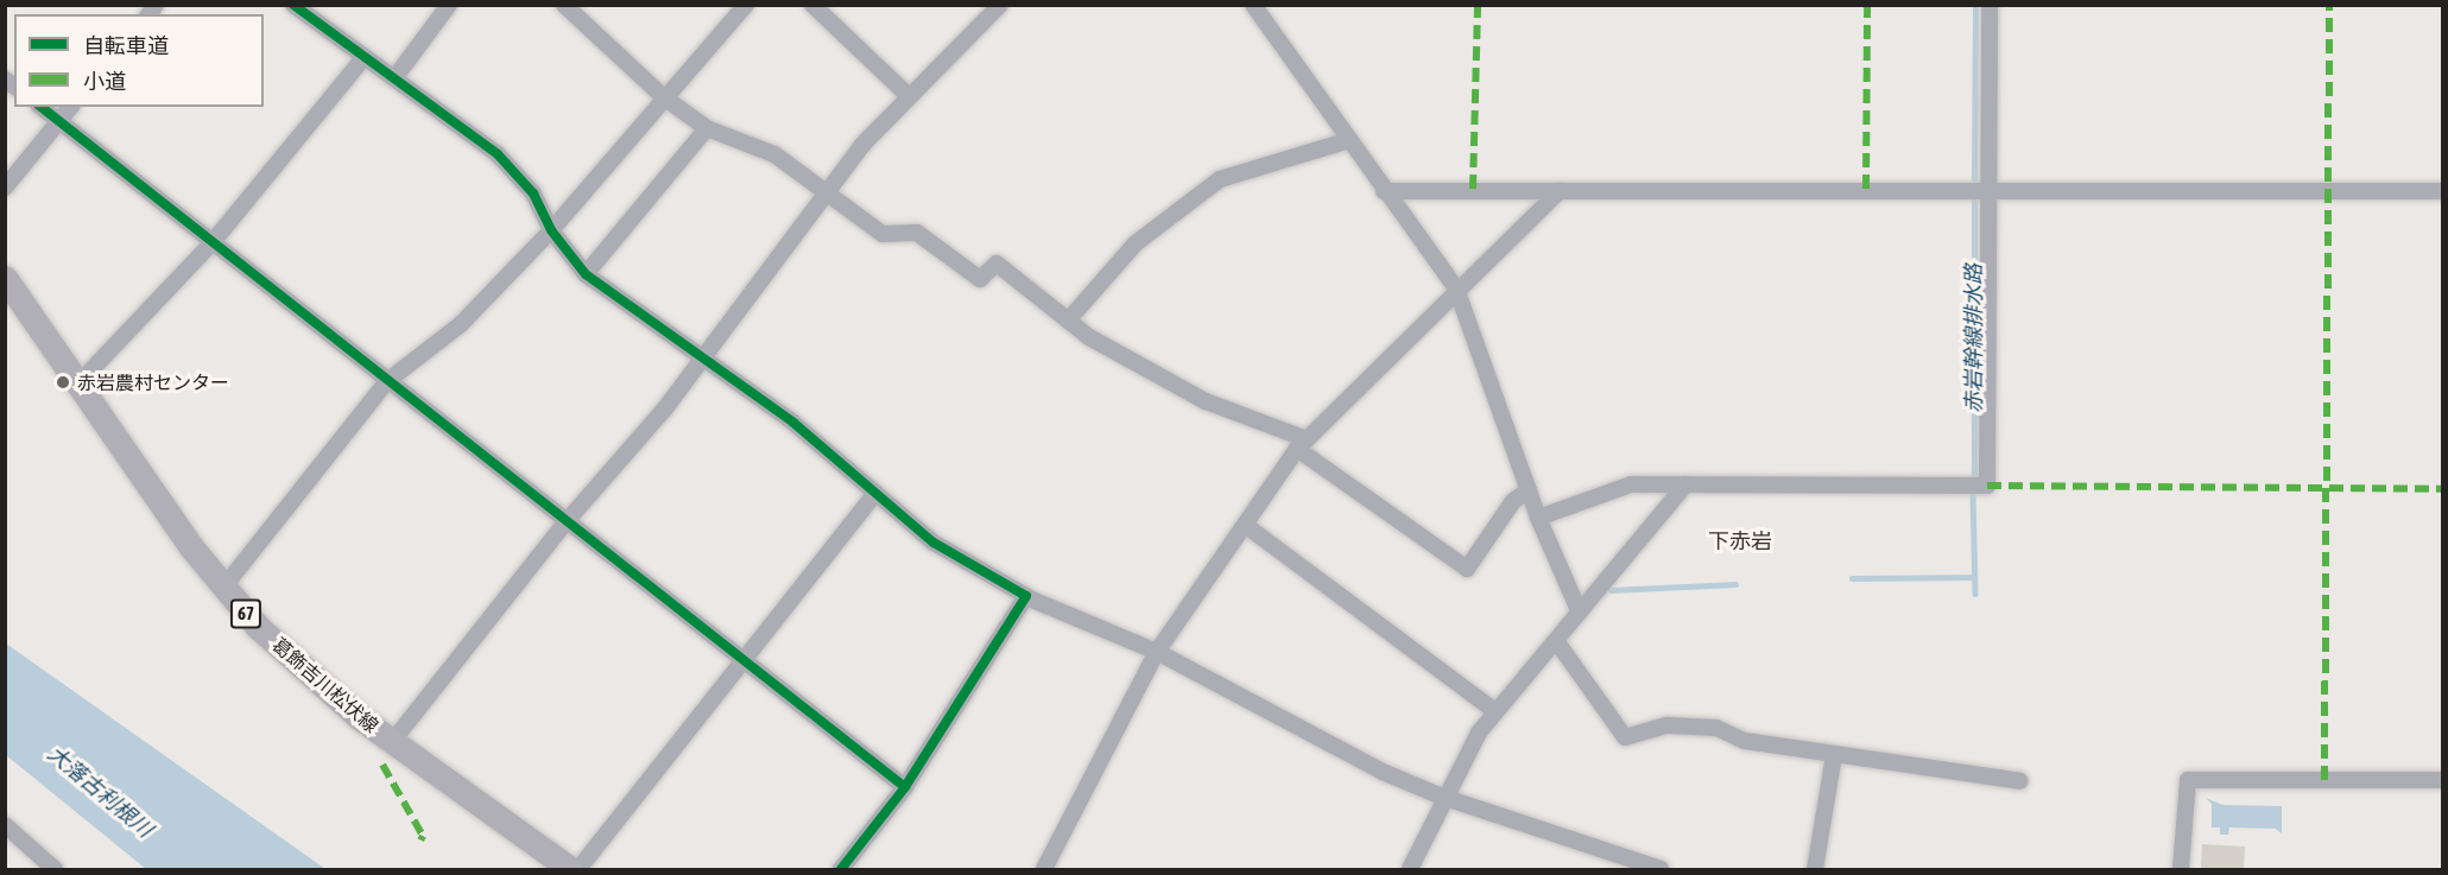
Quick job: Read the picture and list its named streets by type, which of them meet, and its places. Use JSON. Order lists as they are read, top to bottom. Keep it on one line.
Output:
{"streets":{"main road":["67","葛飾吉川松伏線"]},"districts":["下赤岩"],"water":["赤岩幹線排水路","大落古利根川"],"places":["赤岩農村センター"],"legend":["自転車道","小道"]}
